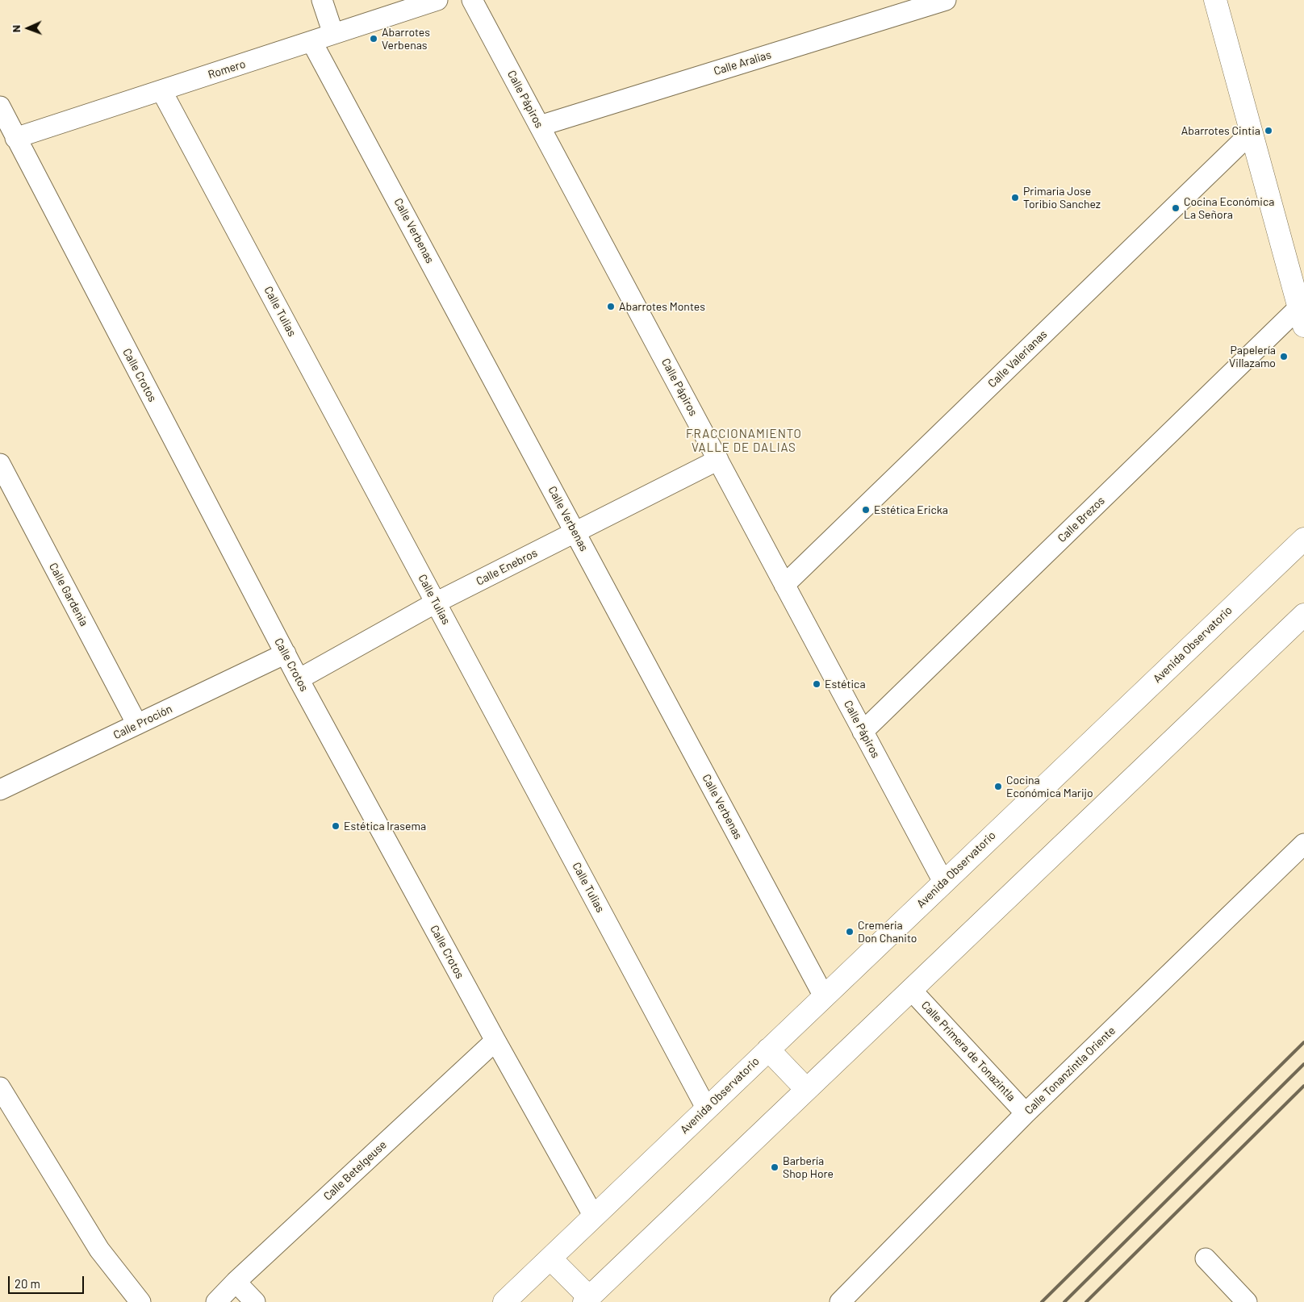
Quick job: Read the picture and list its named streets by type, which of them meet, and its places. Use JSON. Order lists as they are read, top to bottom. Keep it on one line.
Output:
{"streets":{"street":["Calle Aralias","Romero","Calle Pápiros","Calle Verbenas","Calle Tulias","Calle Valerianas","Calle Crotos","Calle Brezos","Calle Enebros","Calle Gardenia","Avenida Observatorio","Calle Proción","Calle Primera de Tonazintla","Calle Tonanzintla Oriente","Calle Betelgeuse"]},"crossings":[["Calle Aralias","Calle Pápiros"],["Romero","Calle Verbenas"],["Romero","Calle Tulias"],["Romero","Calle Crotos"],["Calle Pápiros","Calle Valerianas"],["Calle Pápiros","Calle Brezos"],["Calle Pápiros","Calle Enebros"],["Calle Pápiros","Avenida Observatorio"],["Calle Verbenas","Calle Enebros"],["Calle Verbenas","Avenida Observatorio"],["Calle Tulias","Calle Enebros"],["Calle Tulias","Avenida Observatorio"],["Calle Crotos","Calle Enebros"],["Calle Crotos","Avenida Observatorio"],["Calle Crotos","Calle Proción"],["Calle Crotos","Calle Betelgeuse"],["Calle Gardenia","Calle Proción"],["Calle Primera de Tonazintla","Calle Tonanzintla Oriente"]],"districts":["FRACCIONAMIENTO VALLE DE DALIAS"],"places":["Abarrotes Verbenas","Abarrotes Cintia","Primaria Jose Toribio Sanchez","Cocina Económica La Señora","Abarrotes Montes","Papelería Villazamo","Estética Ericka","Estética","Cocina Económica Marijo","Estética Irasema","Cremeria Don Chanito","Barbería Shop Hore"],"scale_bar":"20 m","north":"left"}
